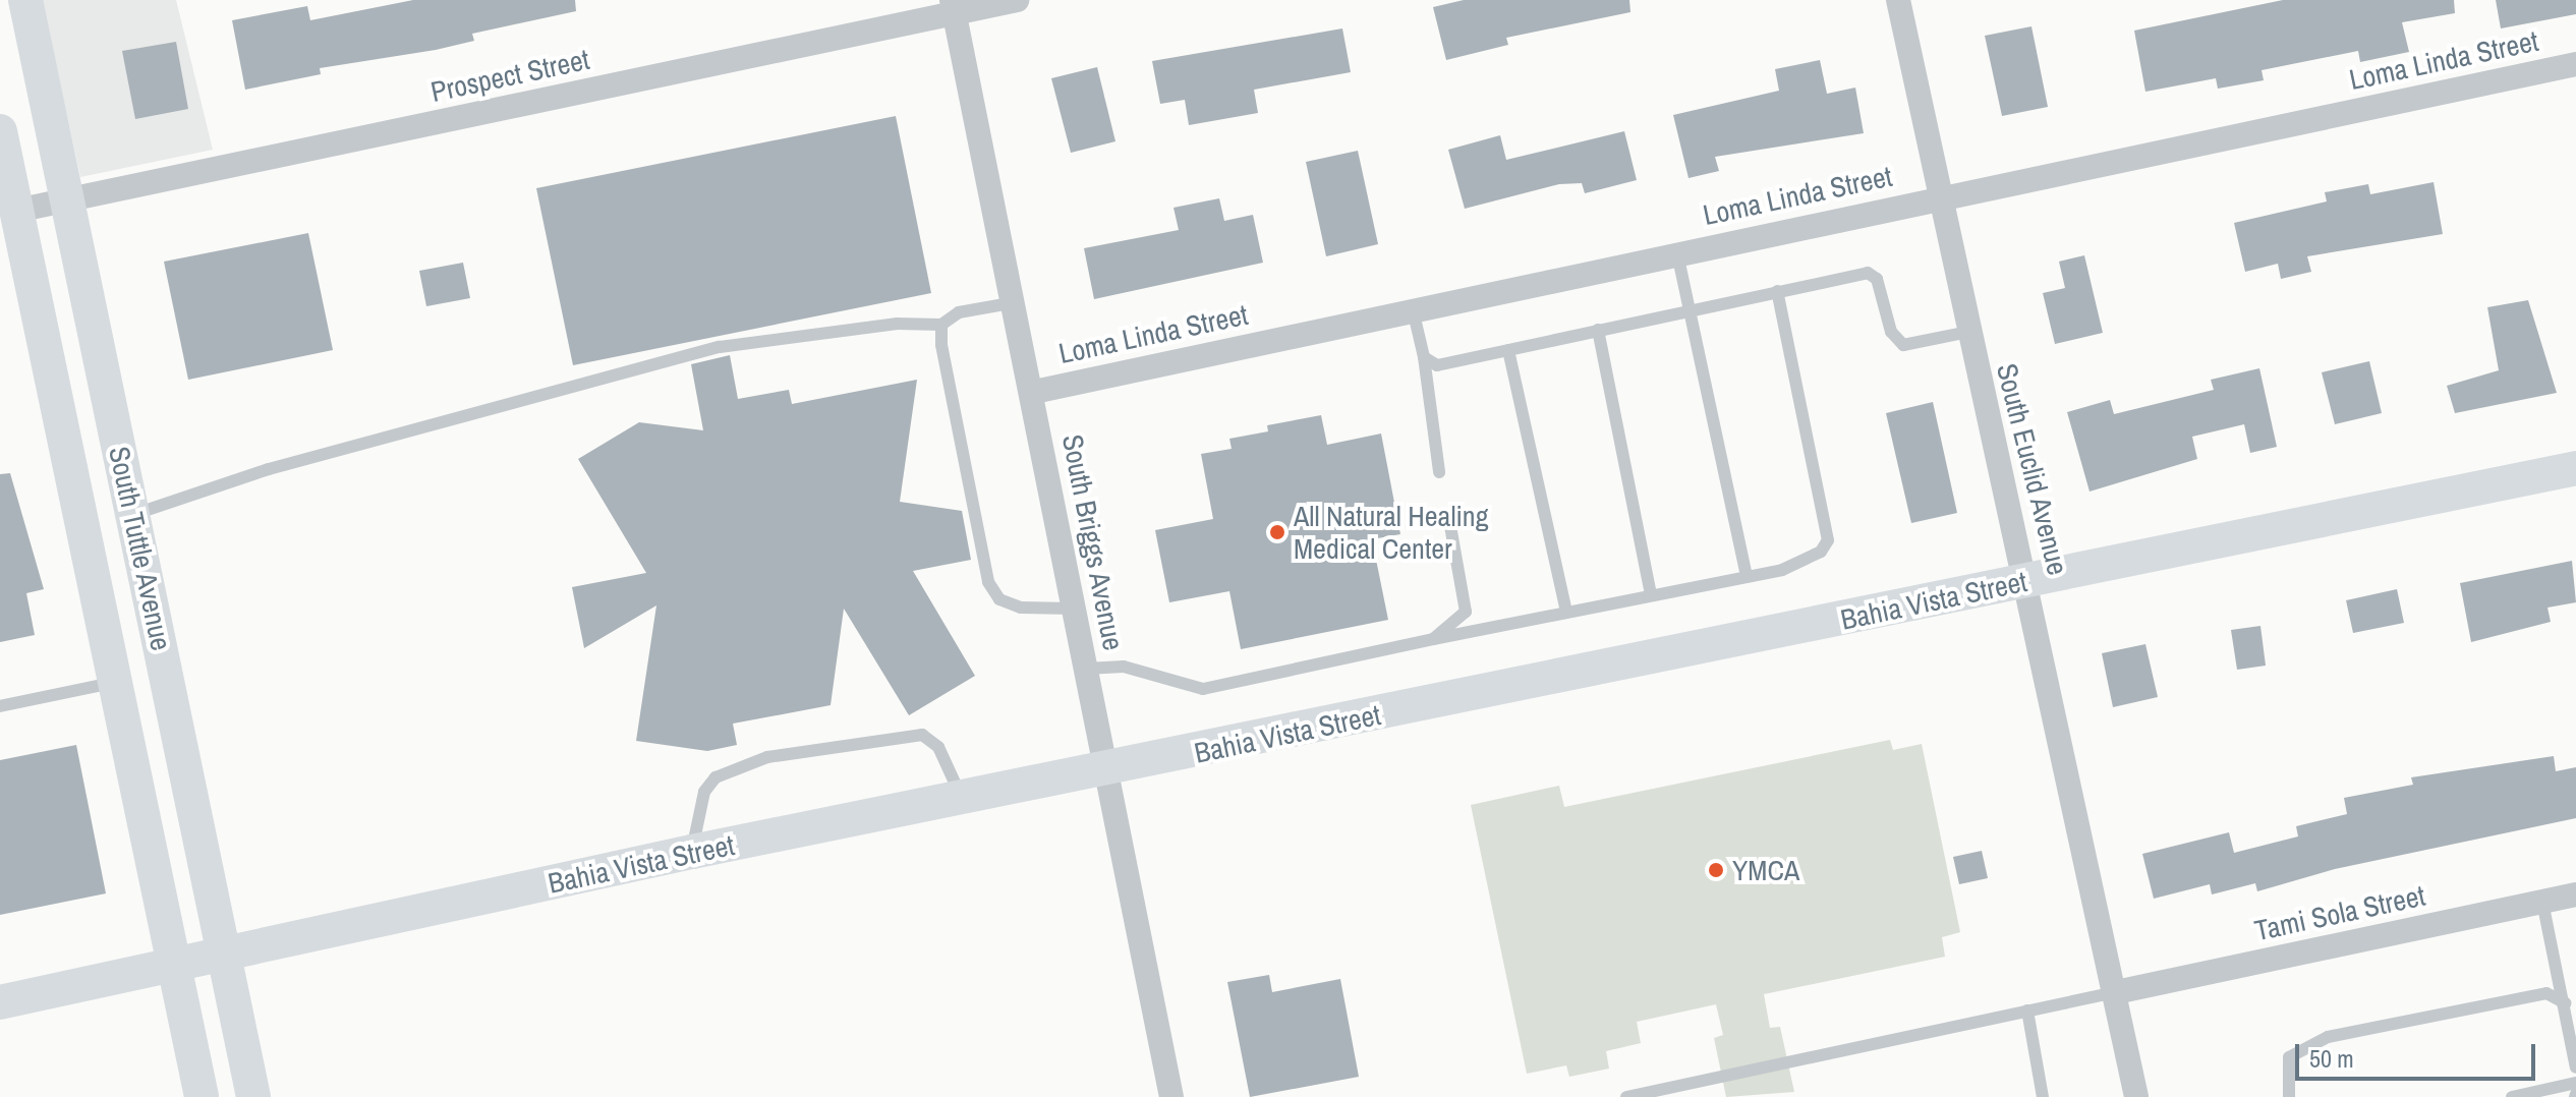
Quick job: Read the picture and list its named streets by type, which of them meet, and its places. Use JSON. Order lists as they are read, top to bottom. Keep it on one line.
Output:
{"streets":{"street":["Loma Linda Street","Prospect Street","South Euclid Avenue","South Briggs Avenue","South Tuttle Avenue","Bahia Vista Street","Tami Sola Street"]},"crossings":[["Loma Linda Street","South Euclid Avenue"],["Loma Linda Street","South Briggs Avenue"],["Prospect Street","South Briggs Avenue"],["Prospect Street","South Tuttle Avenue"],["South Euclid Avenue","Bahia Vista Street"],["South Euclid Avenue","Tami Sola Street"],["South Briggs Avenue","Bahia Vista Street"],["South Tuttle Avenue","Bahia Vista Street"]],"places":["All Natural Healing Medical Center","YMCA"],"scale_bar":"50 m"}
